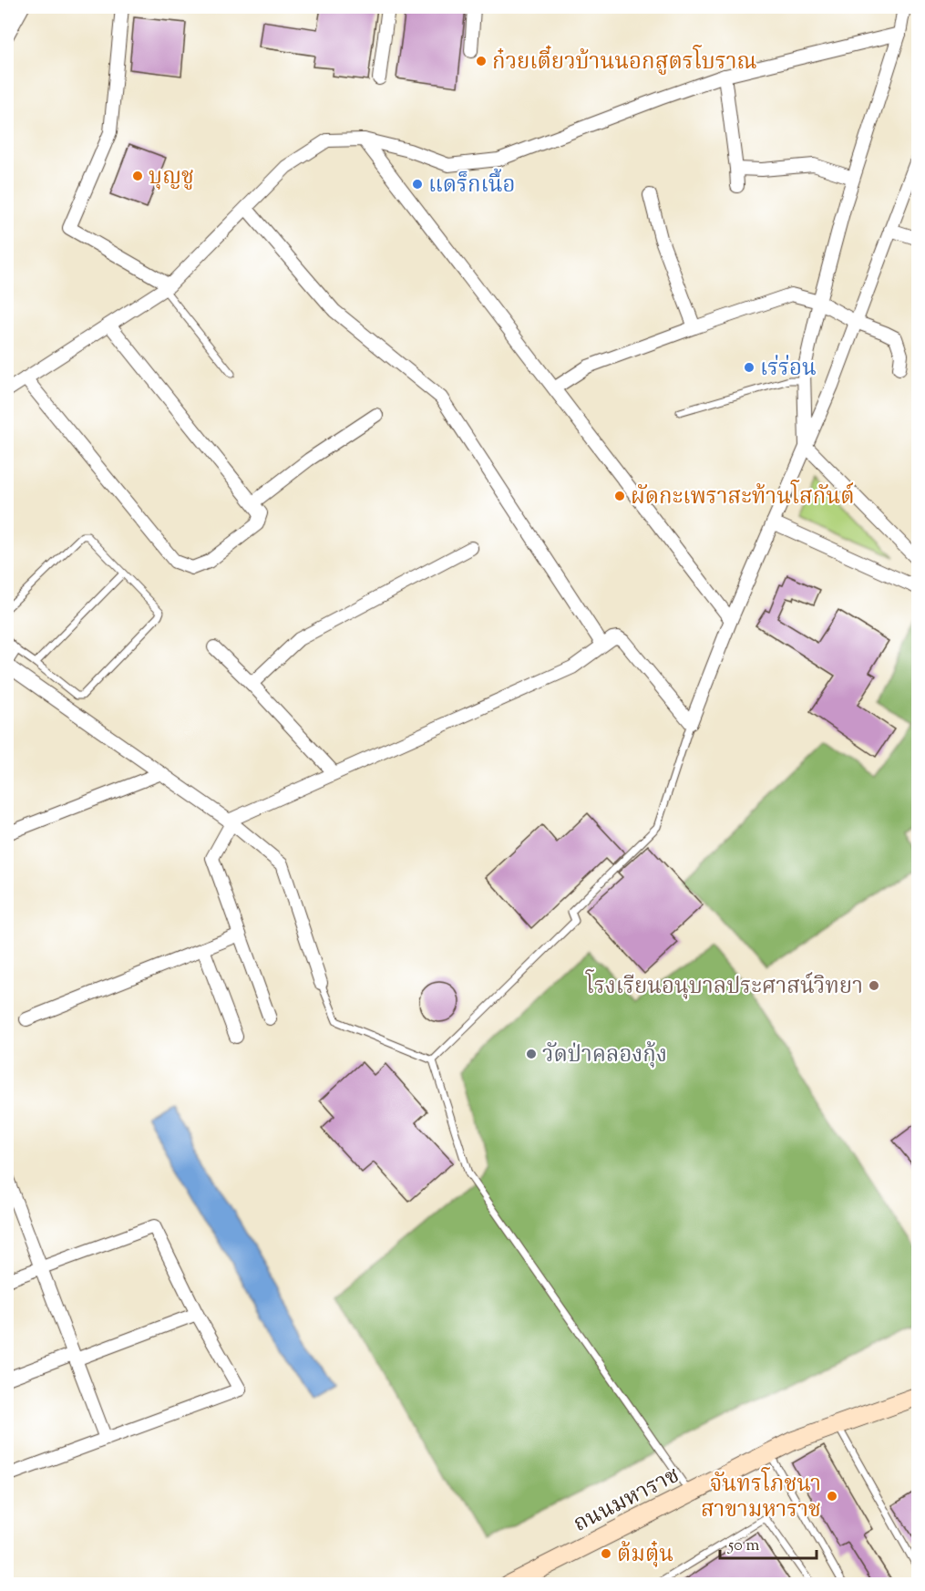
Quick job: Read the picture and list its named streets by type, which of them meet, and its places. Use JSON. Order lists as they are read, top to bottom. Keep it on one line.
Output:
{"streets":{"street":["ถนนมหาราช"]},"places":["ก๋วยเตี๋ยวบ้านนอกสูตรโบราณ","บุญชู","แดร็กเนื้อ","เร่ร่อน","ผัดกะเพราสะท้านโสกันต์","โรงเรียนอนุบาลประศาสน์วิทยา","วัดป่าคลองกุ้ง","จันทรโภชนา สาขามหาราช","ต้มตุ๋น"],"scale_bar":"50 m"}
